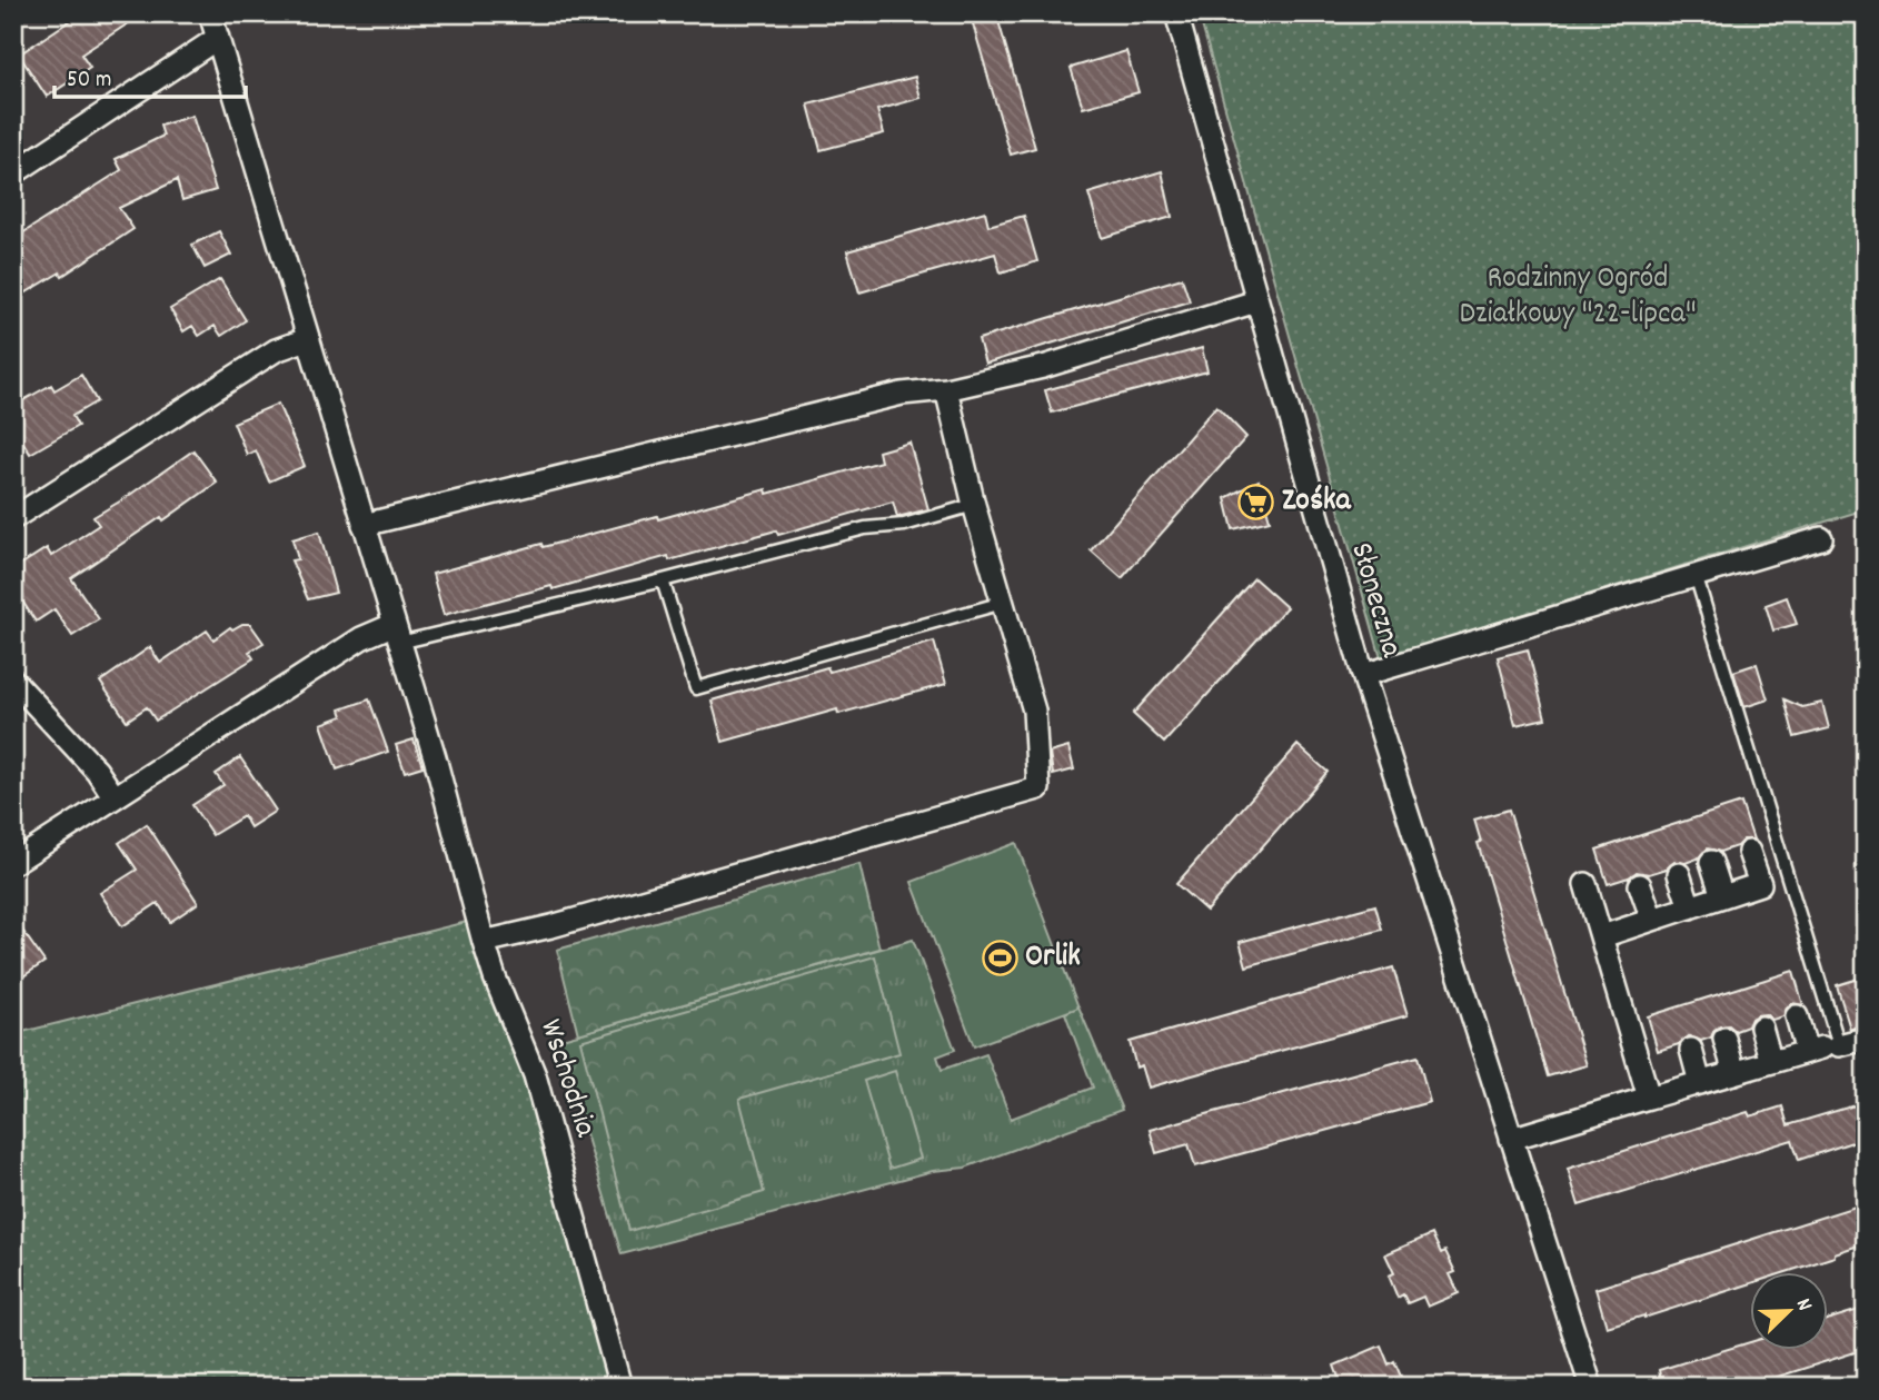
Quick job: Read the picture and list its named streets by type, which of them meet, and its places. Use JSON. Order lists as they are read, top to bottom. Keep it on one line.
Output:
{"streets":{"street":["Słoneczna","Wschodnia"]},"parks":["Rodzinny Ogród Działkowy \"22-lipca\""],"places":{"supermarket":["Zośka"],"sports":["Orlik"]},"scale_bar":"50 m","north":"top right"}
